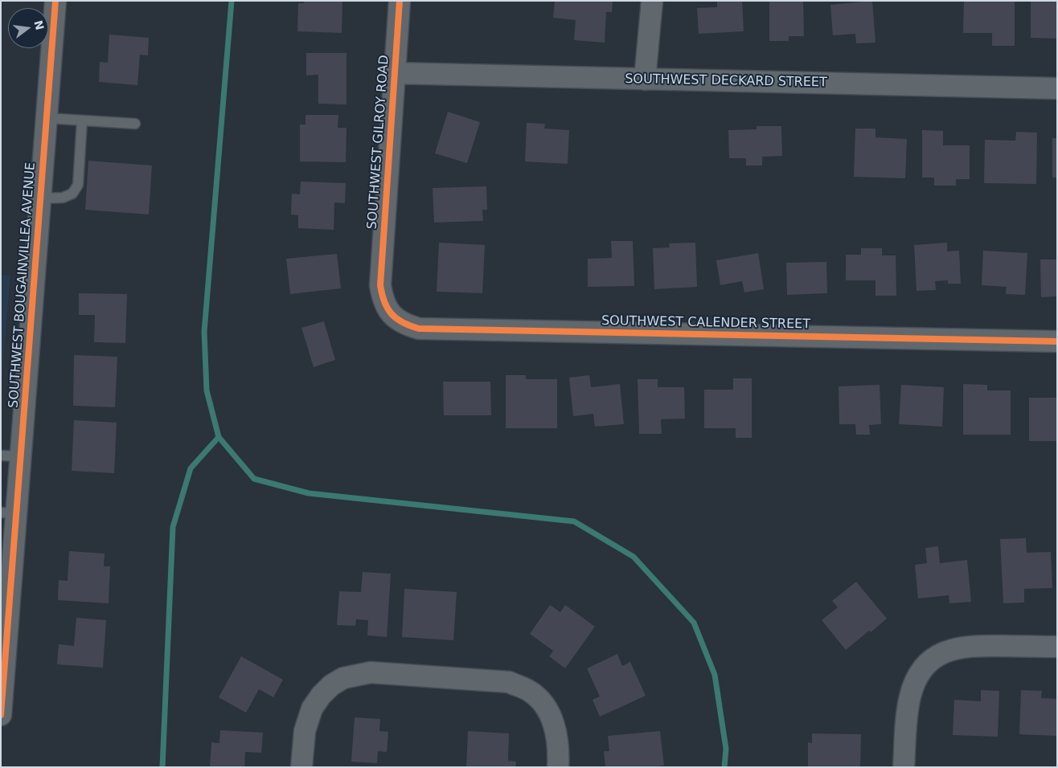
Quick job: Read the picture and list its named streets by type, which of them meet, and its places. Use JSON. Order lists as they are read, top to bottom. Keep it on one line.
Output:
{"streets":{"street":["SOUTHWEST DECKARD STREET","SOUTHWEST GILROY ROAD","SOUTHWEST BOUGAINVILLEA AVENUE","SOUTHWEST CALENDER STREET"]},"crossings":[["SOUTHWEST DECKARD STREET","SOUTHWEST GILROY ROAD"],["SOUTHWEST GILROY ROAD","SOUTHWEST CALENDER STREET"]],"north":"right"}
